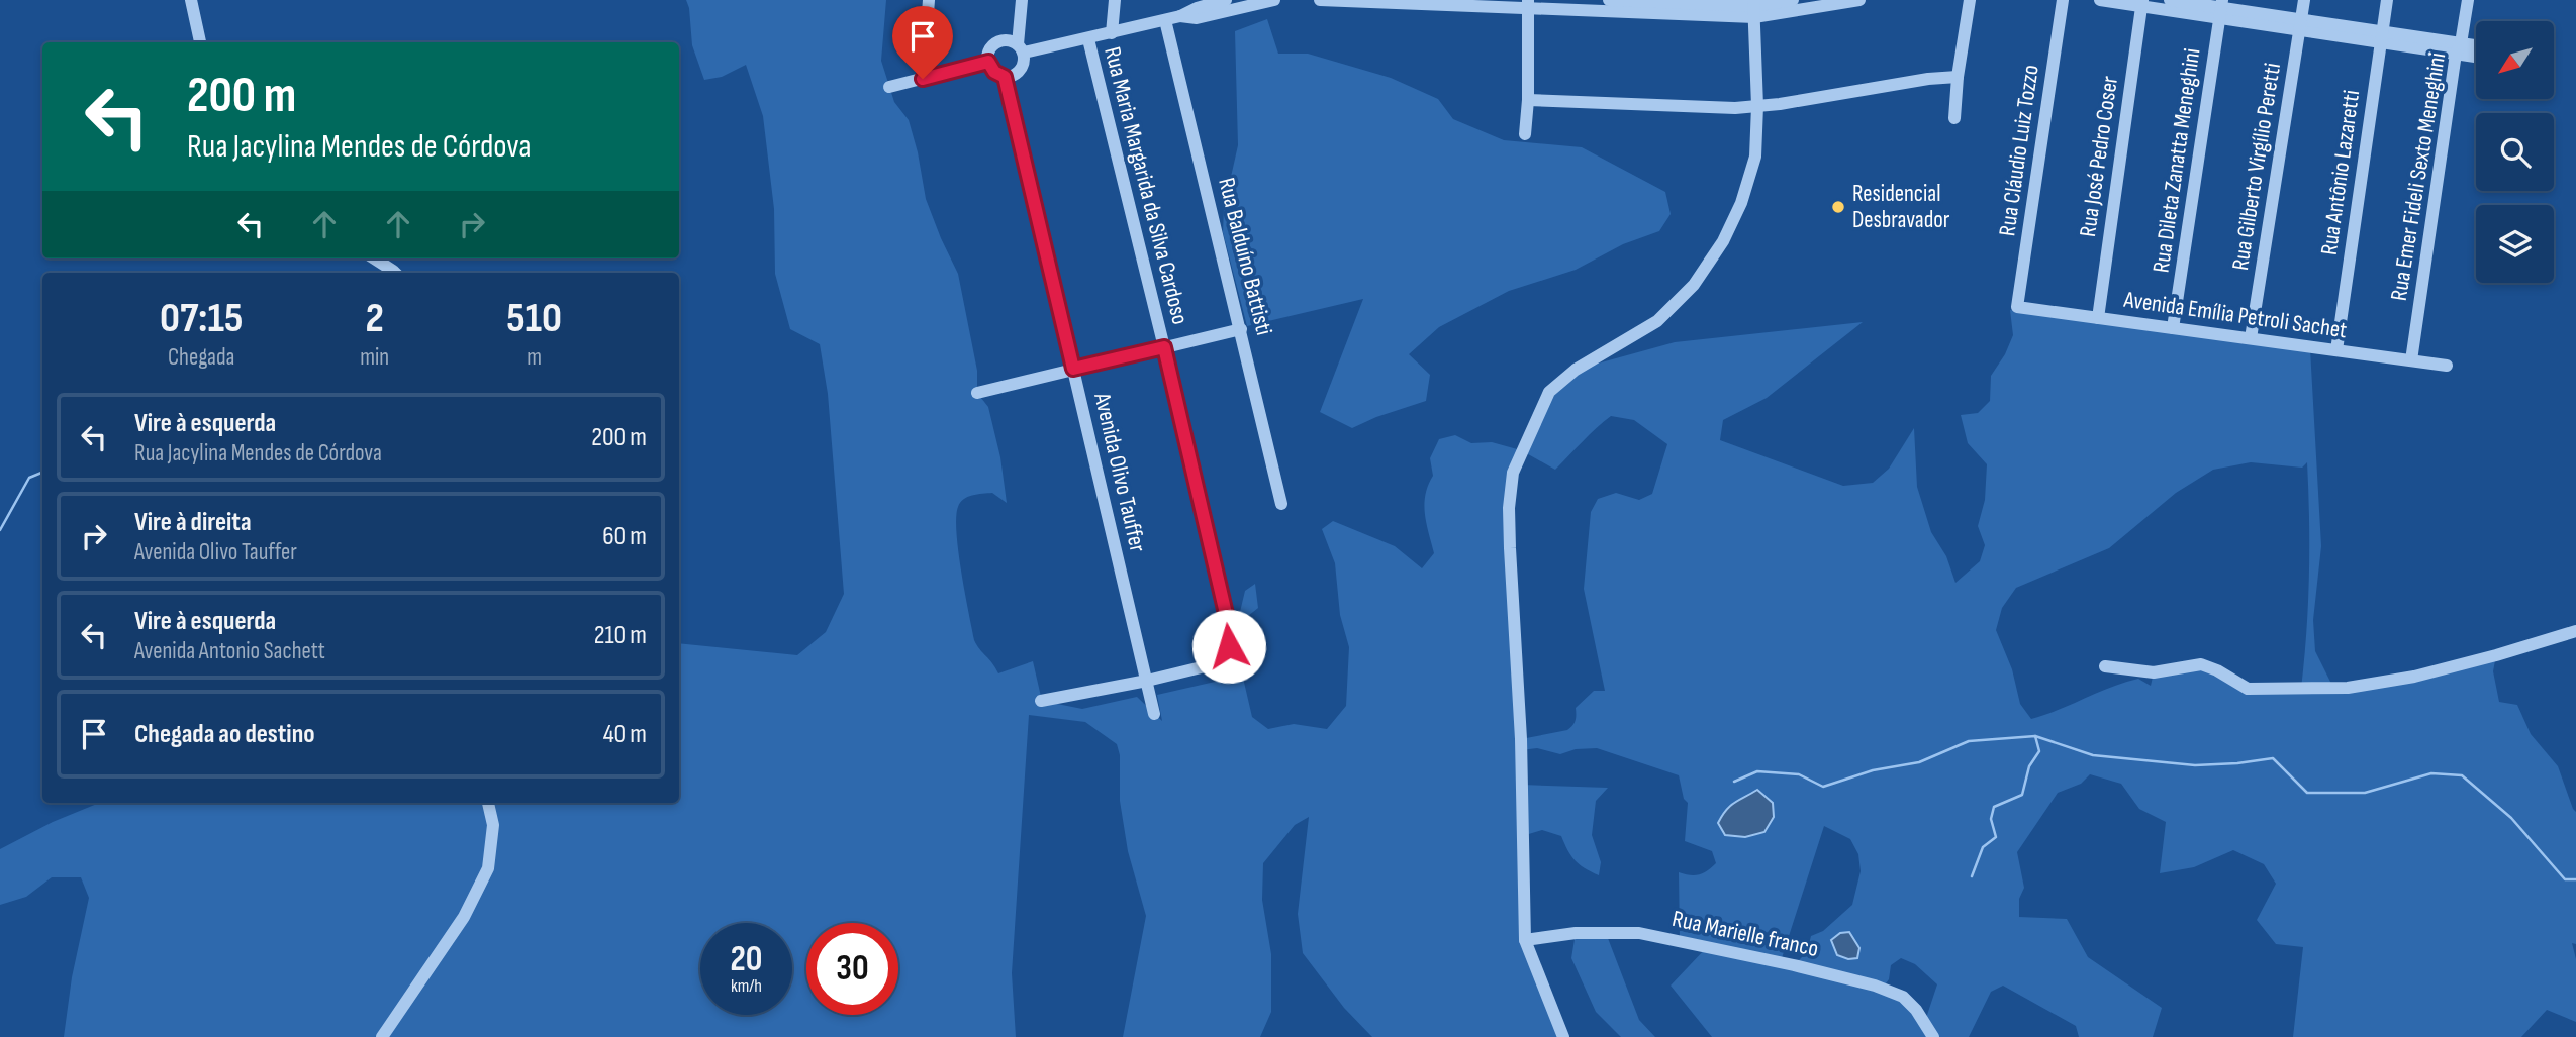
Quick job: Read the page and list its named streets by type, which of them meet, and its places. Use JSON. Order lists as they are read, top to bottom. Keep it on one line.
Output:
{"streets":{"street":["Rua Cláudio Luiz Tozzo","Rua José Pedro Coser","Rua Dileta Zanatta Meneghini","Rua Gilberto Virgílio Peretti","Rua Antônio Lazaretti","Rua Emer Fideli Sexto Meneghini","Rua Maria Margarida da Silva Cardoso","Rua Balduíno Battisti","Avenida Emília Petroli Sachet","Avenida Olivo Tauffer","Rua Marielle franco"]},"crossings":[["Rua Cláudio Luiz Tozzo","Avenida Emília Petroli Sachet"],["Rua José Pedro Coser","Avenida Emília Petroli Sachet"],["Rua Dileta Zanatta Meneghini","Avenida Emília Petroli Sachet"],["Rua Gilberto Virgílio Peretti","Avenida Emília Petroli Sachet"],["Rua Antônio Lazaretti","Avenida Emília Petroli Sachet"],["Rua Emer Fideli Sexto Meneghini","Avenida Emília Petroli Sachet"],["Rua Maria Margarida da Silva Cardoso","Avenida Olivo Tauffer"]],"places":["Residencial Desbravador"],"north":"bottom left","page":{"turn":["200 m","Rua Jacylina Mendes de Córdova"],"eta":["07:15","Chegada","2","min","510","m"],"list":[{"name":"Vire à esquerda","note":"Rua Jacylina Mendes de Córdova","value":"200 m"},{"name":"Vire à direita","note":"Avenida Olivo Tauffer","value":"60 m"},{"name":"Vire à esquerda","note":"Avenida Antonio Sachett","value":"210 m"},{"name":"Chegada ao destino","value":"40 m"}],"speed":"20 km/h","limit":"30"}}
